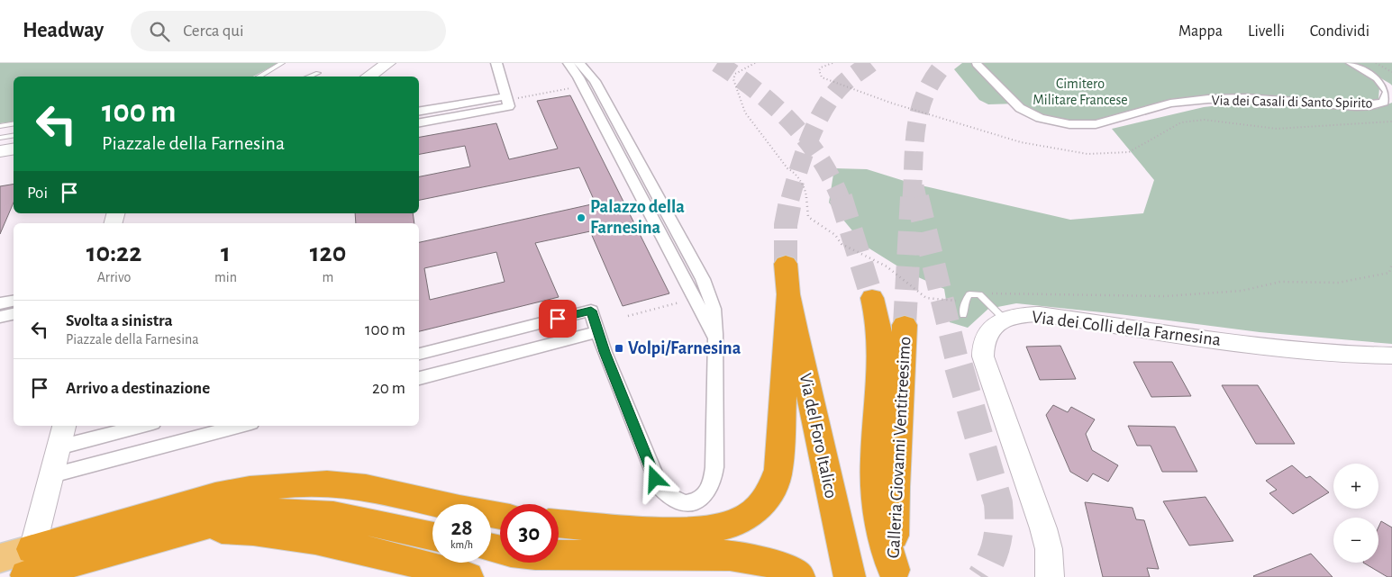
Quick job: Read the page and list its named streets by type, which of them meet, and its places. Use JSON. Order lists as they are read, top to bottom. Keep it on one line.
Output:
{"streets":{"highway":["Via del Foro Italico","Galleria Giovanni Ventitreesimo"],"street":["Via dei Casali di Santo Spirito","Via dei Colli della Farnesina"]},"parks":["Cimitero Militare Francese"],"places":{"other":["Palazzo della Farnesina"],"transit":["Volpi/Farnesina"]},"page":{"header":"Headway","search":"Cerca qui","nav":["Mappa","Livelli","Condividi"],"turn":["100 m","Piazzale della Farnesina"],"then":"Poi","eta":["10:22","Arrivo","1","min","120","m"],"list":[{"name":"Svolta a sinistra","note":"Piazzale della Farnesina","value":"100 m"},{"name":"Arrivo a destinazione","value":"20 m"}],"map_buttons":["+","−"],"speed":"28 km/h","limit":"30"}}
